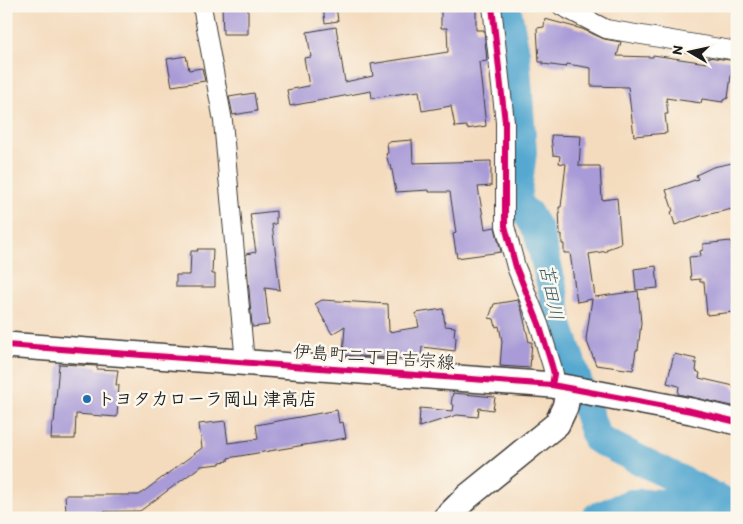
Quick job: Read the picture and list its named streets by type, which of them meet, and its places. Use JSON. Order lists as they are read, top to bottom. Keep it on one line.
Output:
{"streets":{"street":["伊島町二丁目吉宗線"]},"water":["苫田川"],"places":["トヨタカローラ岡山 津高店"],"north":"left"}
